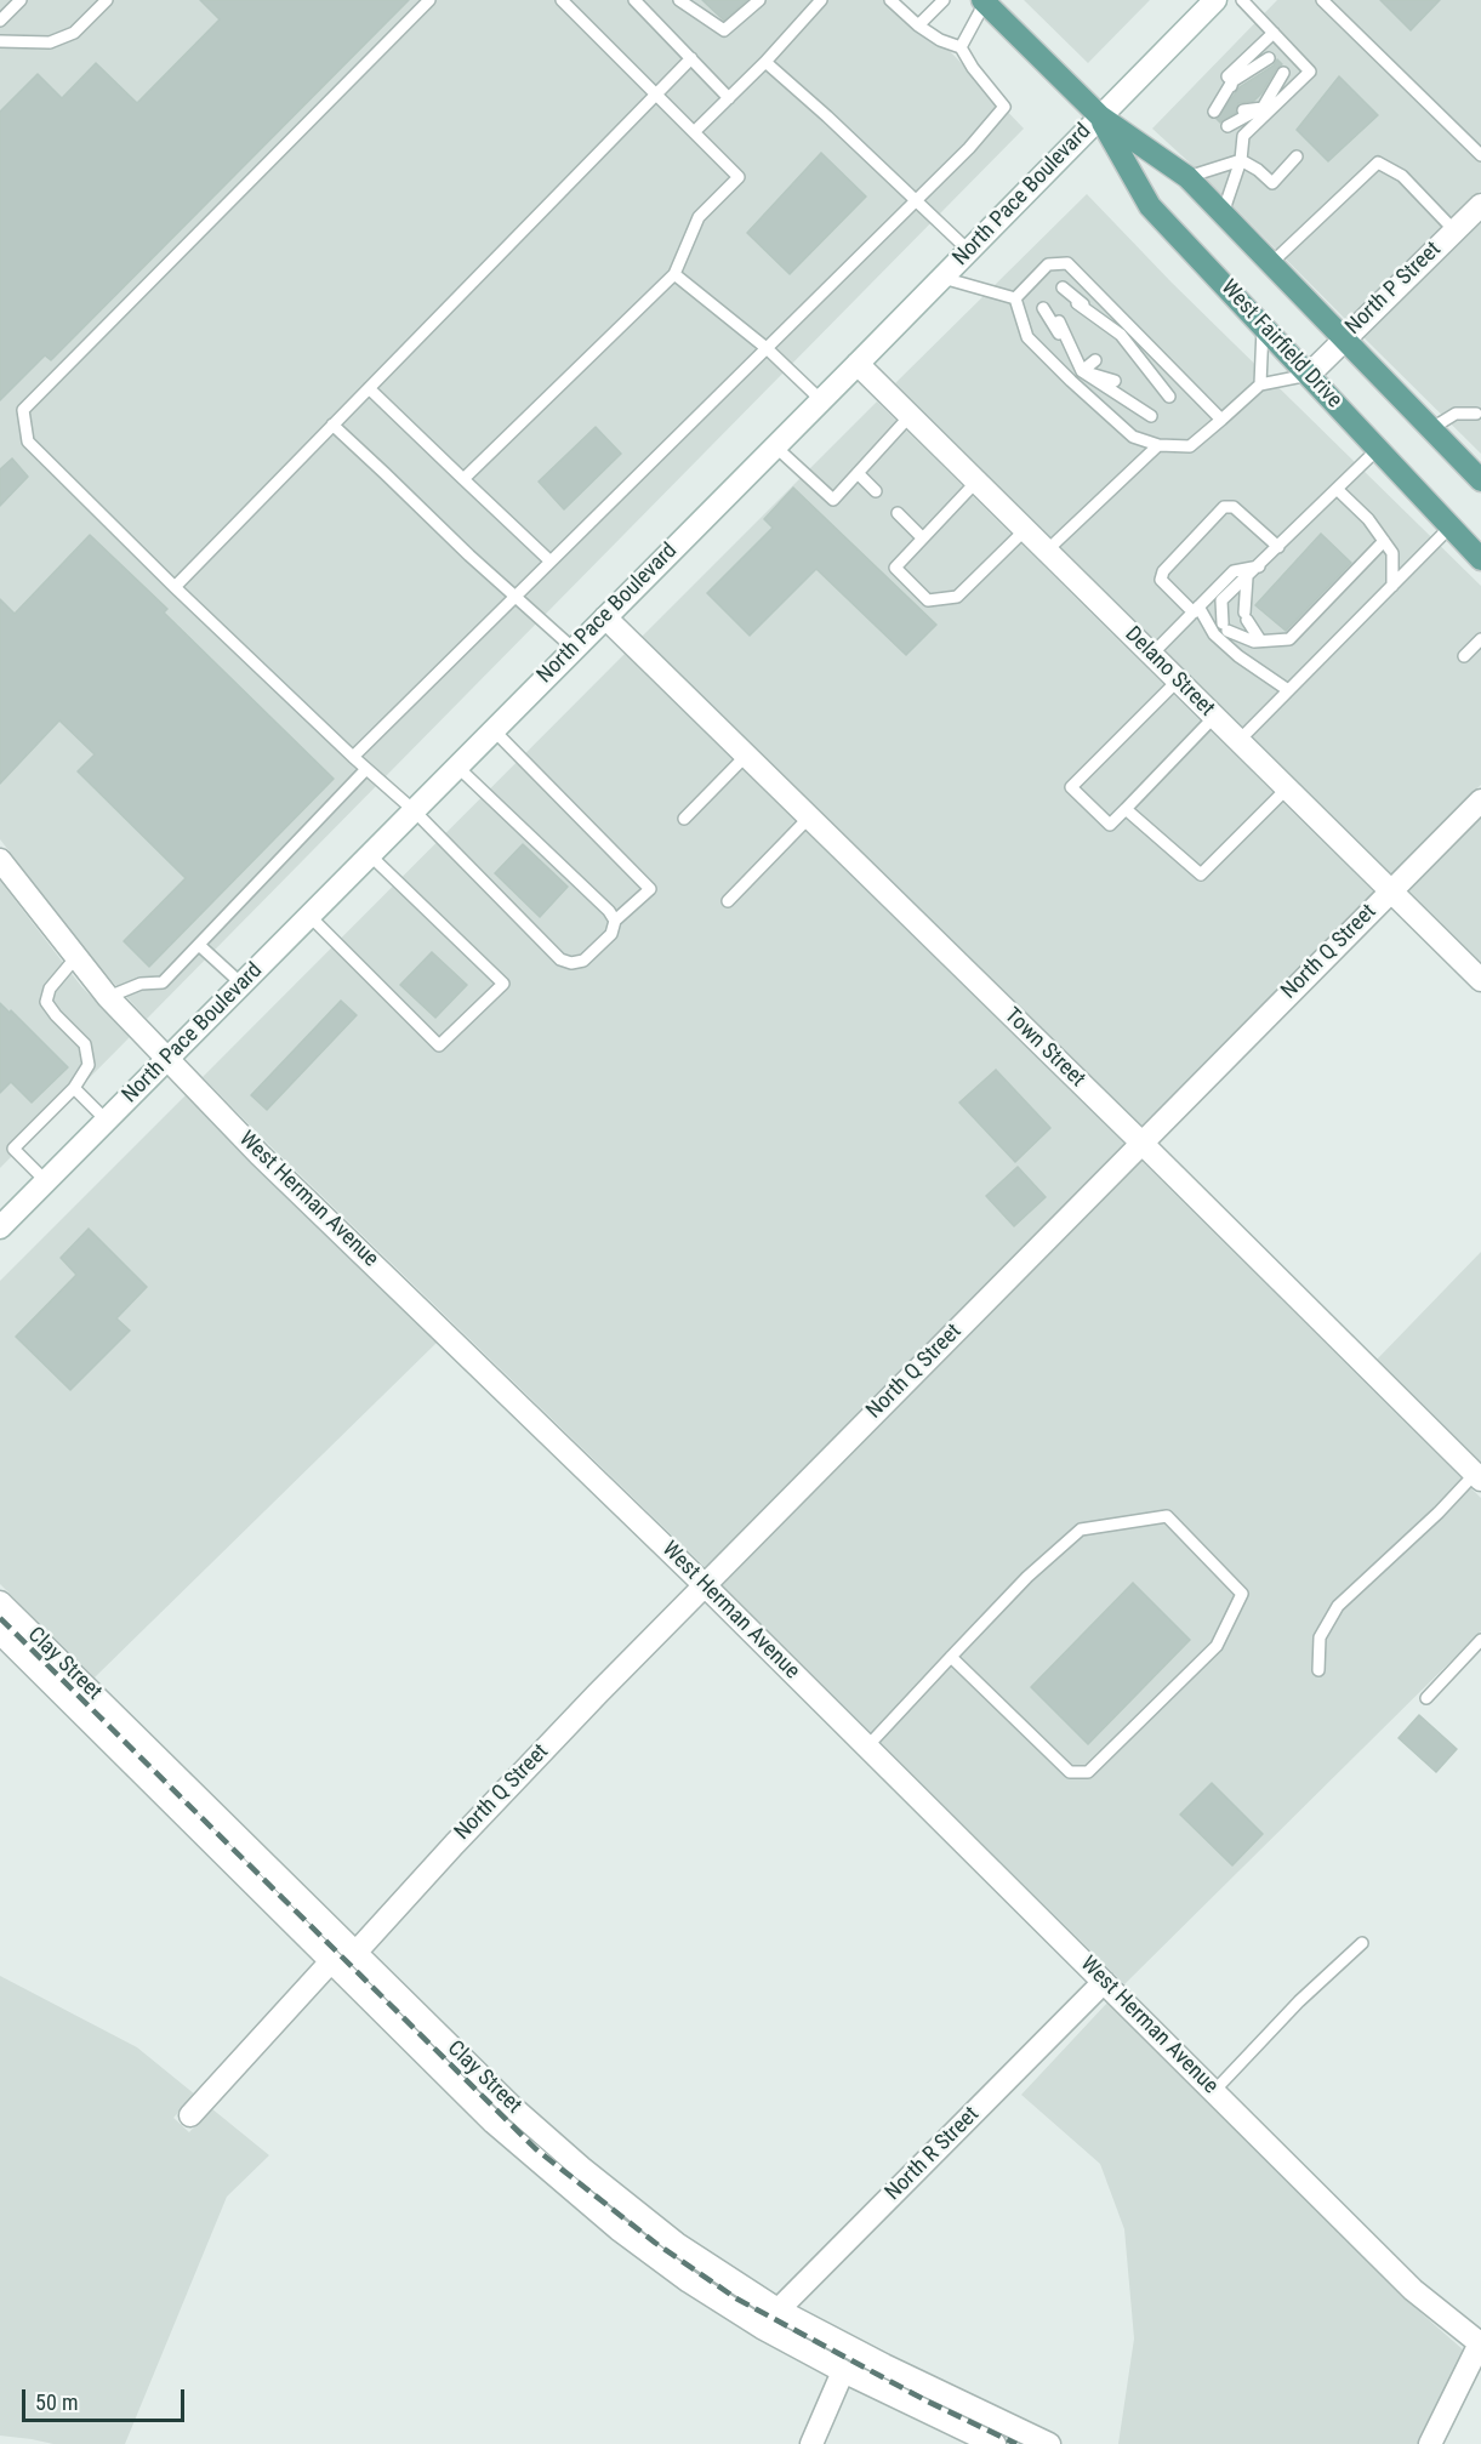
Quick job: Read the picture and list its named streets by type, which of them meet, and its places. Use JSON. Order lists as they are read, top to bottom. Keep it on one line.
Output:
{"streets":{"main road":["West Fairfield Drive"],"street":["North Pace Boulevard","North P Street","Delano Street","North Q Street","Town Street","West Herman Avenue","Clay Street","North R Street"]},"crossings":[["North Pace Boulevard","West Fairfield Drive"],["North Pace Boulevard","Delano Street"],["North Pace Boulevard","Town Street"],["North Pace Boulevard","West Herman Avenue"],["North P Street","West Fairfield Drive"],["Delano Street","North Q Street"],["North Q Street","Town Street"],["North Q Street","West Herman Avenue"],["North Q Street","Clay Street"],["West Herman Avenue","North R Street"],["Clay Street","North R Street"]],"scale_bar":"50 m"}
